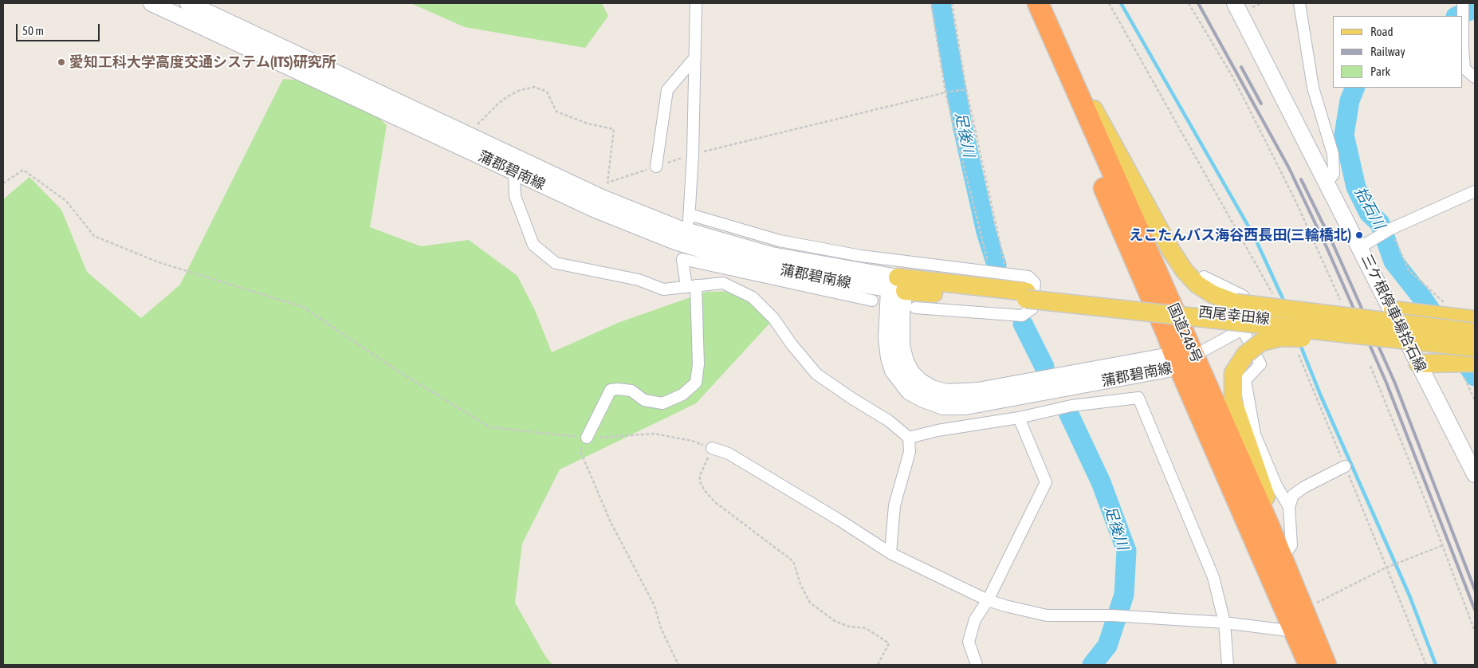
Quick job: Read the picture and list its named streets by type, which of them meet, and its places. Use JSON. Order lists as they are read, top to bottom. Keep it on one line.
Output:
{"streets":{"highway":["国道248号"],"main road":["蒲郡碧南線","三ケ根停車場拾石線","西尾幸田線"]},"crossings":[["蒲郡碧南線","西尾幸田線"],["蒲郡碧南線","国道248号"]],"water":["足後川","拾石川"],"places":["愛知工科大学高度交通システム(ITS)研究所","えこたんバス海谷西長田(三輪橋北)"],"legend":["Road","Railway","Park"],"scale_bar":"50 m"}
